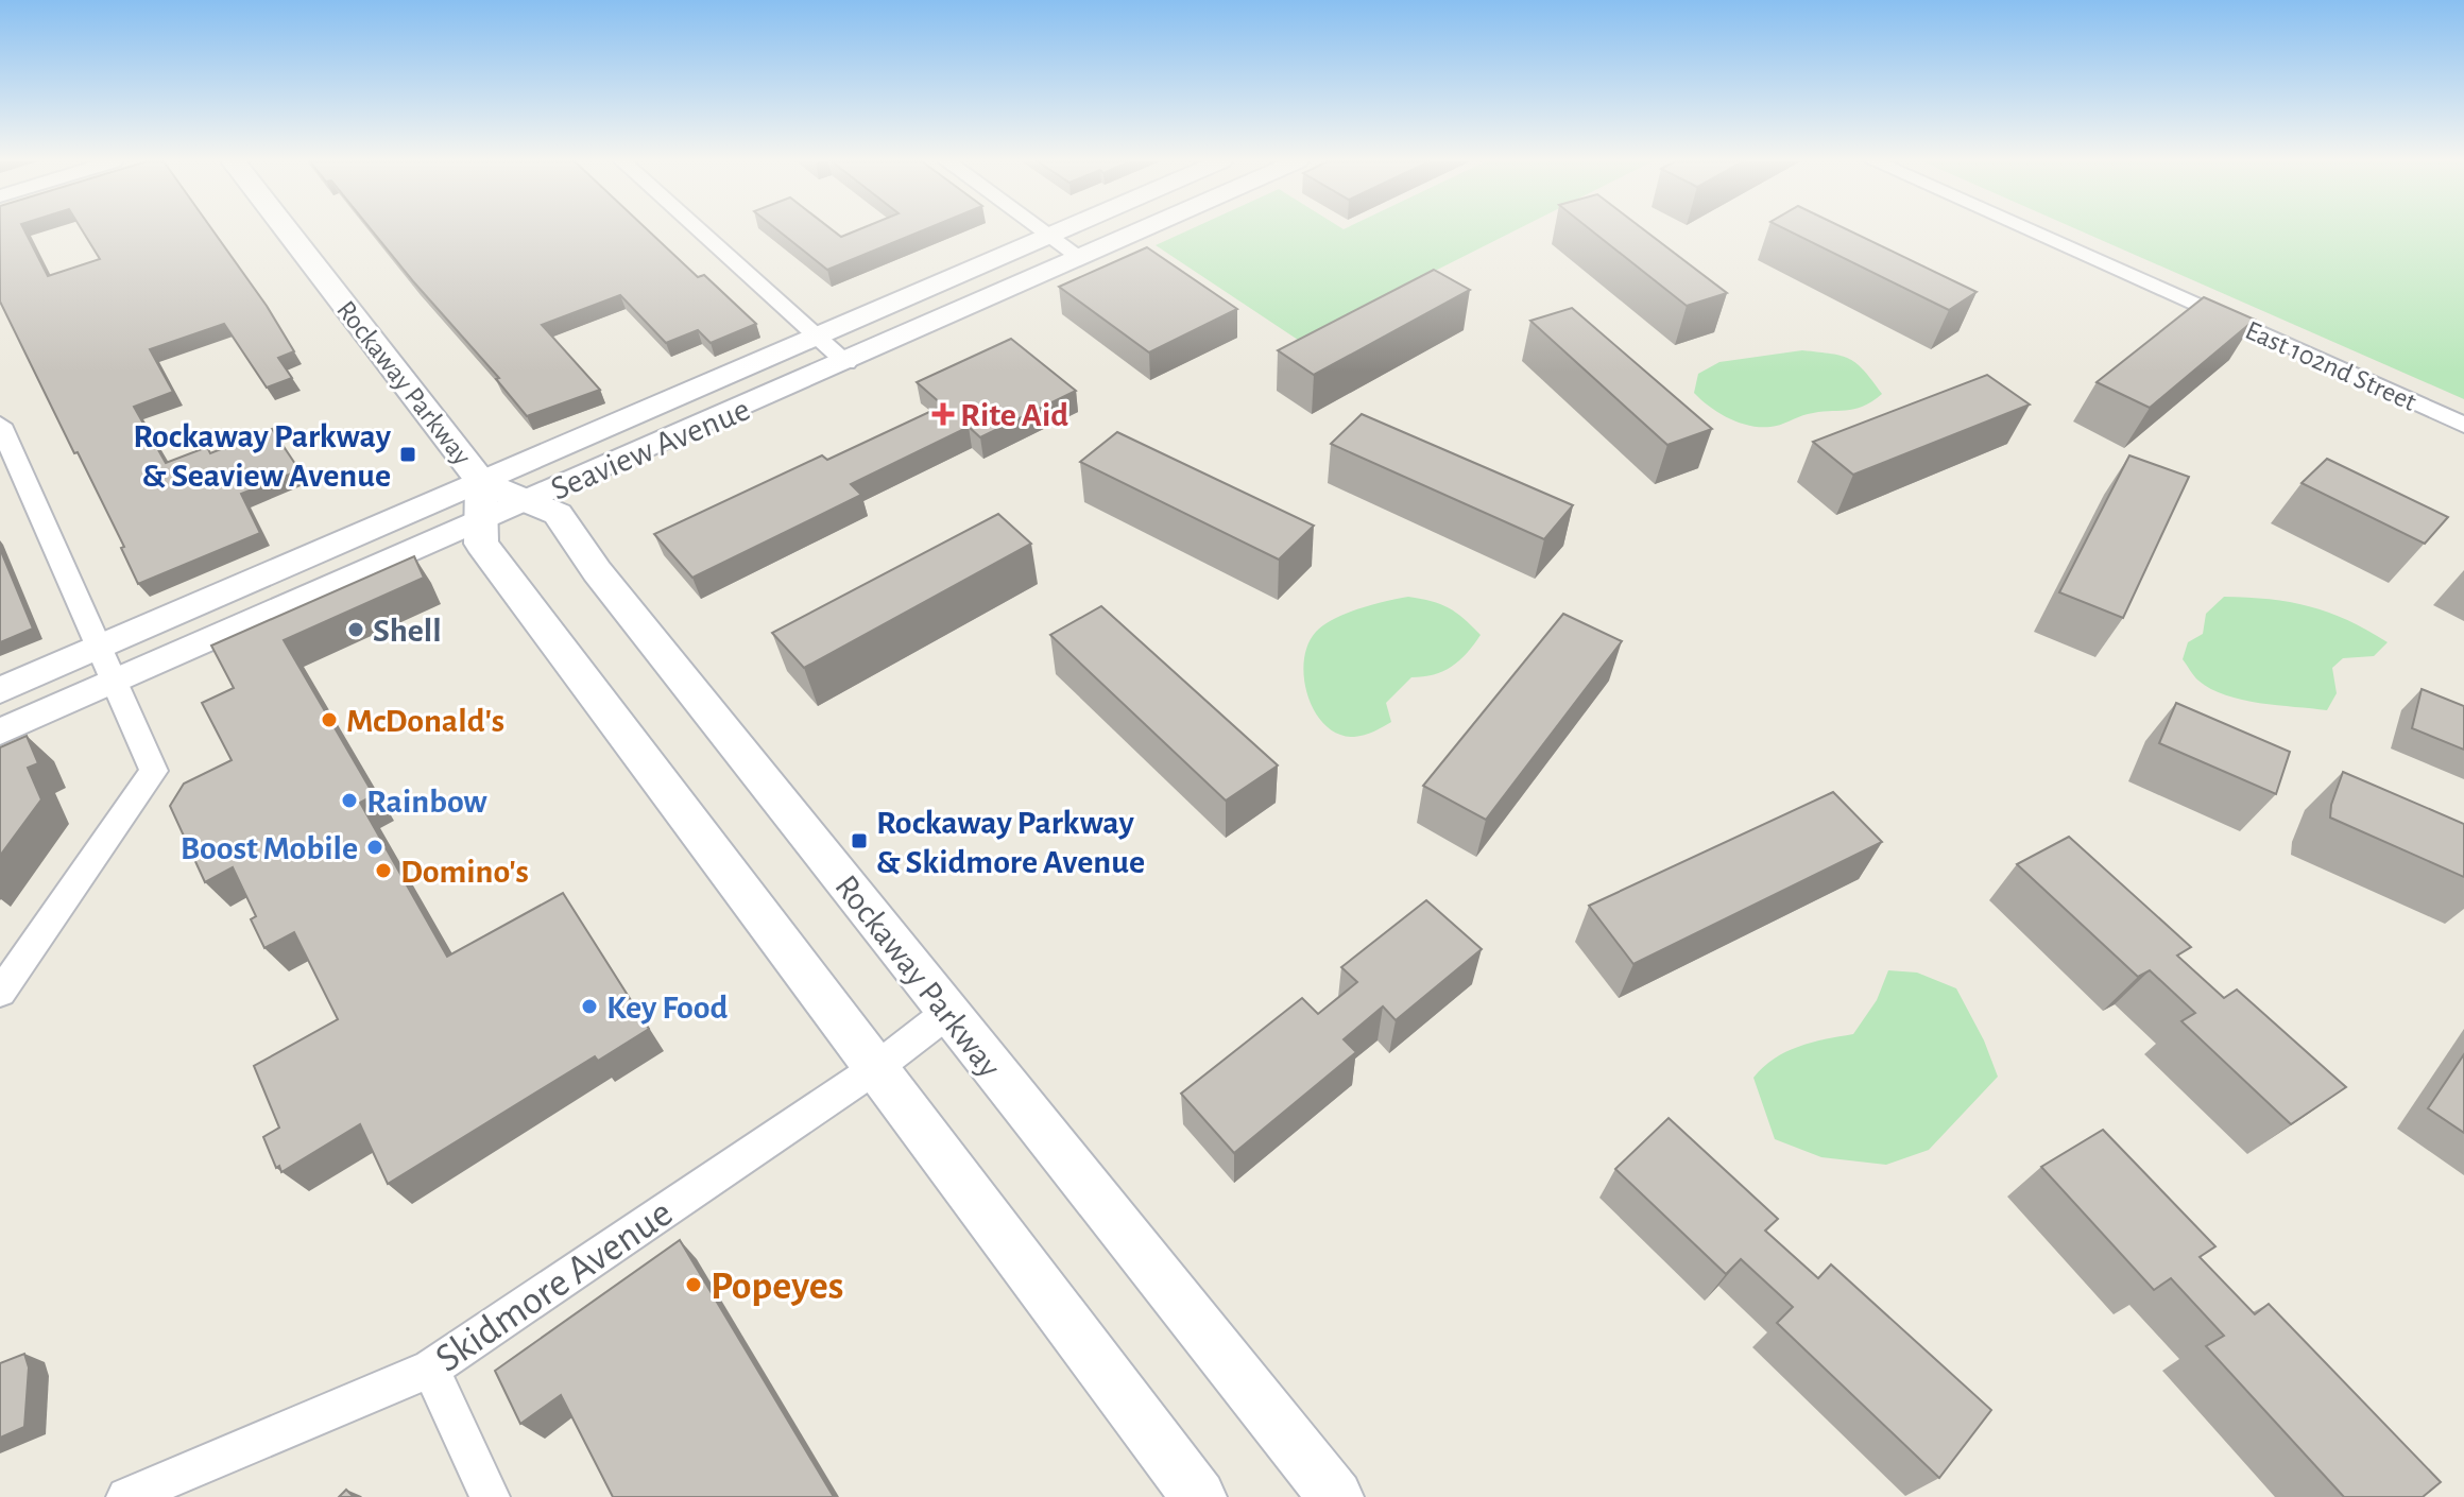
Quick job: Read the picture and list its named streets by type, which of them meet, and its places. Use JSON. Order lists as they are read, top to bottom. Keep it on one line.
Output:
{"streets":{"main road":["Rockaway Parkway"],"street":["East 102nd Street","Seaview Avenue","Skidmore Avenue"]},"crossings":[["Rockaway Parkway","Seaview Avenue"],["Rockaway Parkway","Skidmore Avenue"]],"places":{"health":["Rite Aid"],"transit":["Rockaway Parkway & Seaview Avenue","Rockaway Parkway & Skidmore Avenue"],"other":["Shell","McDonald's","Rainbow","Boost Mobile","Domino's","Key Food","Popeyes"]}}
